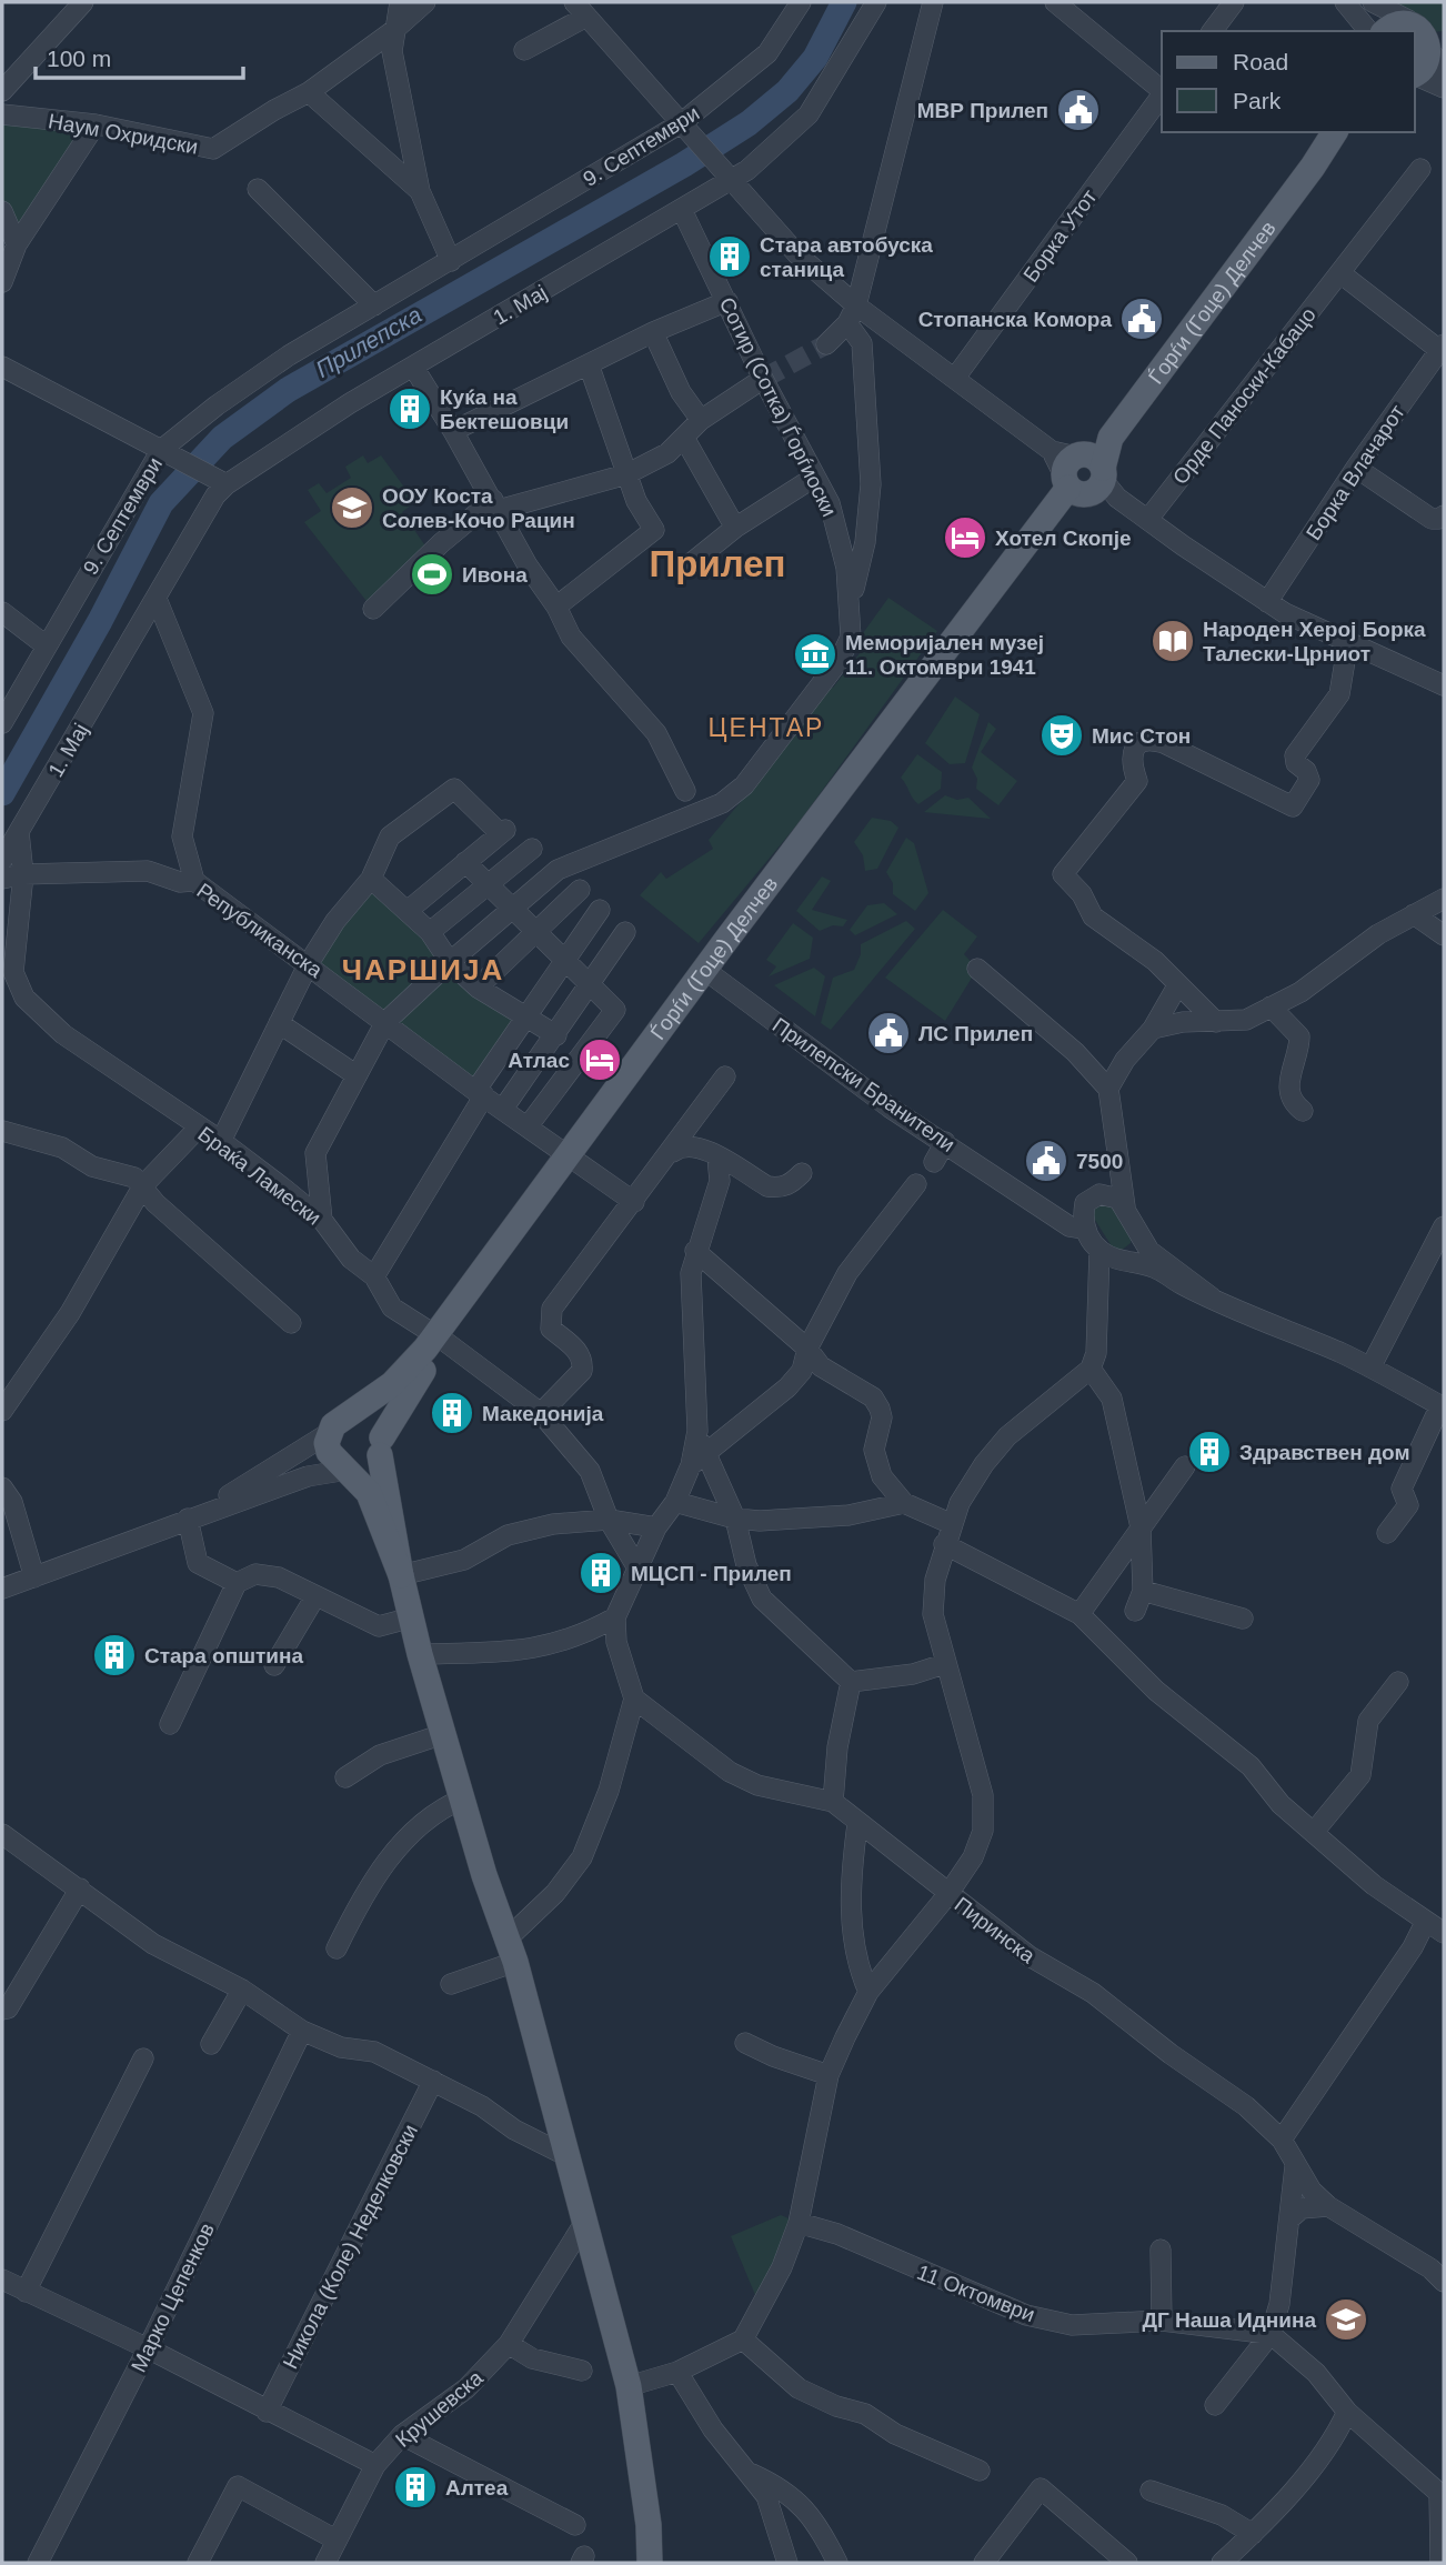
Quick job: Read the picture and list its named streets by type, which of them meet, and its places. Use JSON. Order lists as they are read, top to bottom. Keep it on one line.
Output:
{"streets":{"main road":["Ѓорѓи (Гоце) Делчев"],"street":["Наум Охридски","9. Септември","Борка Утот","1. Мај","Орде Паноски-Кабацо","Сотир (Сотка) Ѓорѓиоски","Борка Влачарот","Републиканска","Прилепски Бранители","Браќа Ламески","Пиринска","Никола (Коле) Неделковски","11 Октомври","Марко Цепенков","Крушевска"]},"crossings":[["Ѓорѓи (Гоце) Делчев","Републиканска"],["Ѓорѓи (Гоце) Делчев","Прилепски Бранители"],["Ѓорѓи (Гоце) Делчев","Браќа Ламески"],["1. Мај","Сотир (Сотка) Ѓорѓиоски"],["1. Мај","Браќа Ламески"],["Републиканска","Браќа Ламески"],["Пиринска","11 Октомври"]],"districts":["Прилеп","ЦЕНТАР","ЧАРШИЈА"],"water":["Прилепска"],"places":{"public building":["МВР Прилеп","Стопанска Комора","ЛС Прилеп","7500"],"building":["Стара автобуска станица","Куќа на Бектешовци","Македонија","Здравствен дом","МЦСП - Прилеп","Стара општина","Алтеа"],"school or university":["ООУ Коста Солев-Кочо Рацин","ДГ Наша Иднина"],"hotel":["Хотел Скопје","Атлас"],"sports":["Ивона"],"library":["Народен Херој Борка Талески-Црниот"],"museum":["Меморијален музеј 11. Октомври 1941"],"theatre":["Мис Стон"]},"legend":["Road","Park"],"scale_bar":"100 m"}
